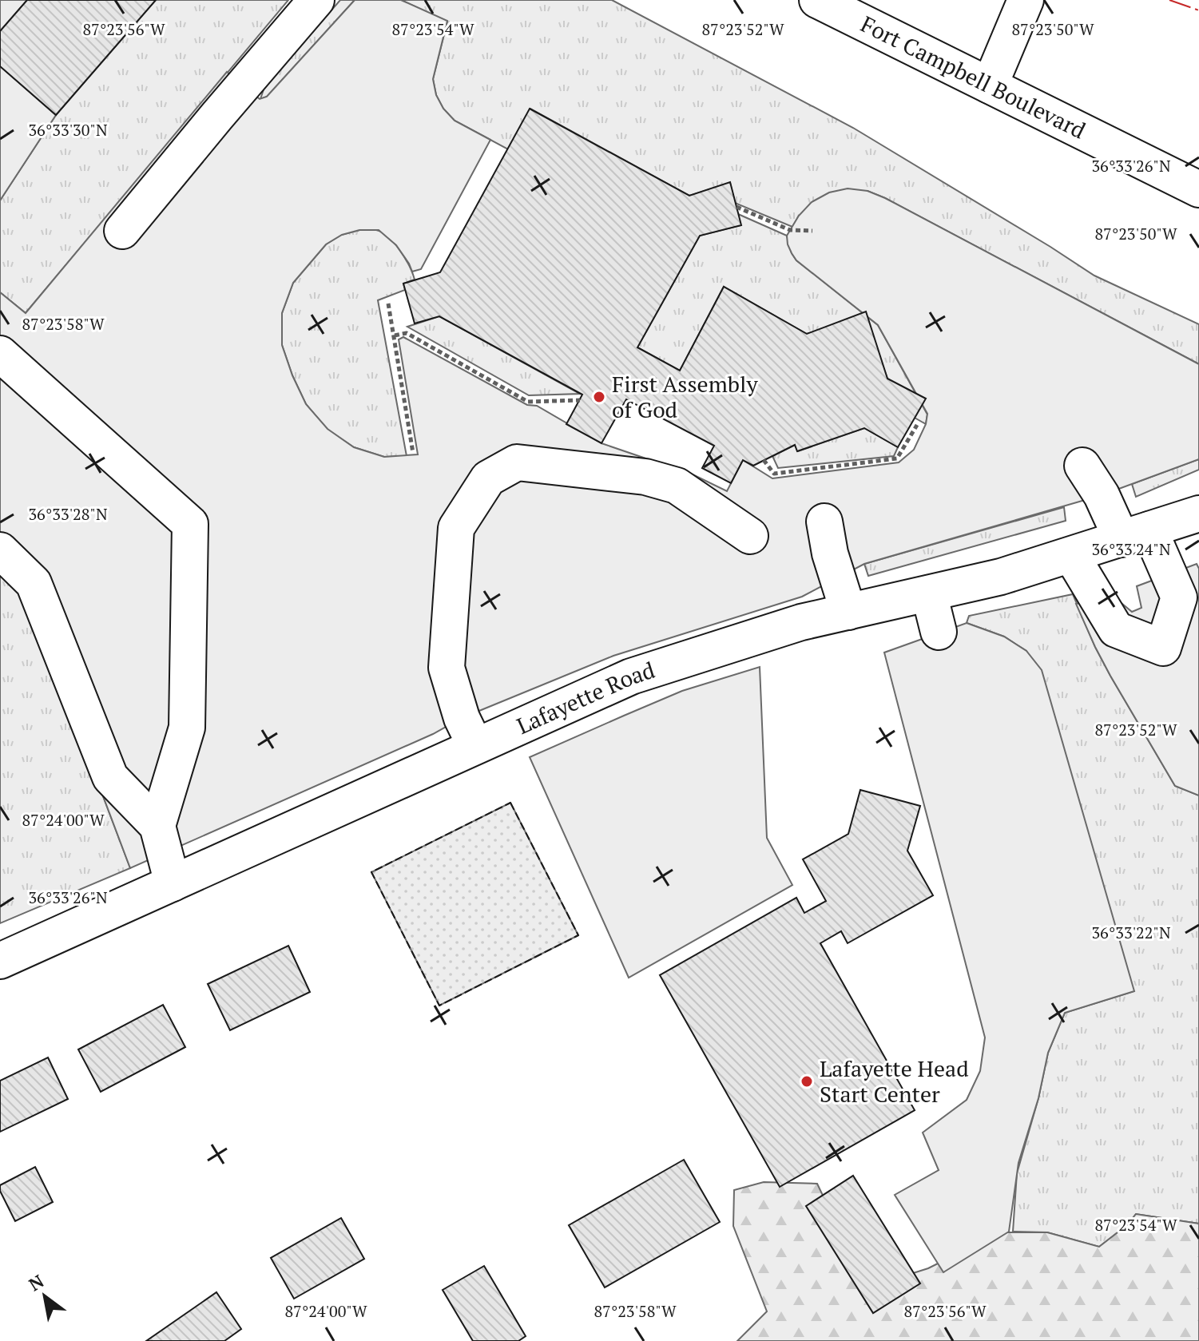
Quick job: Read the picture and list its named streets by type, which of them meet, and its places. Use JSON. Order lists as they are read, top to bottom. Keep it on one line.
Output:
{"streets":{"main road":["Fort Campbell Boulevard","Lafayette Road"]},"places":["First Assembly of God","Lafayette Head Start Center"],"north":"top left","coordinates":["87°23'50\"W","87°23'56\"W","87°23'54\"W","87°23'52\"W","36°33'30\"N","36°33'26\"N","87°23'58\"W","36°33'28\"N","36°33'24\"N","87°24'00\"W","36°33'22\"N"]}
